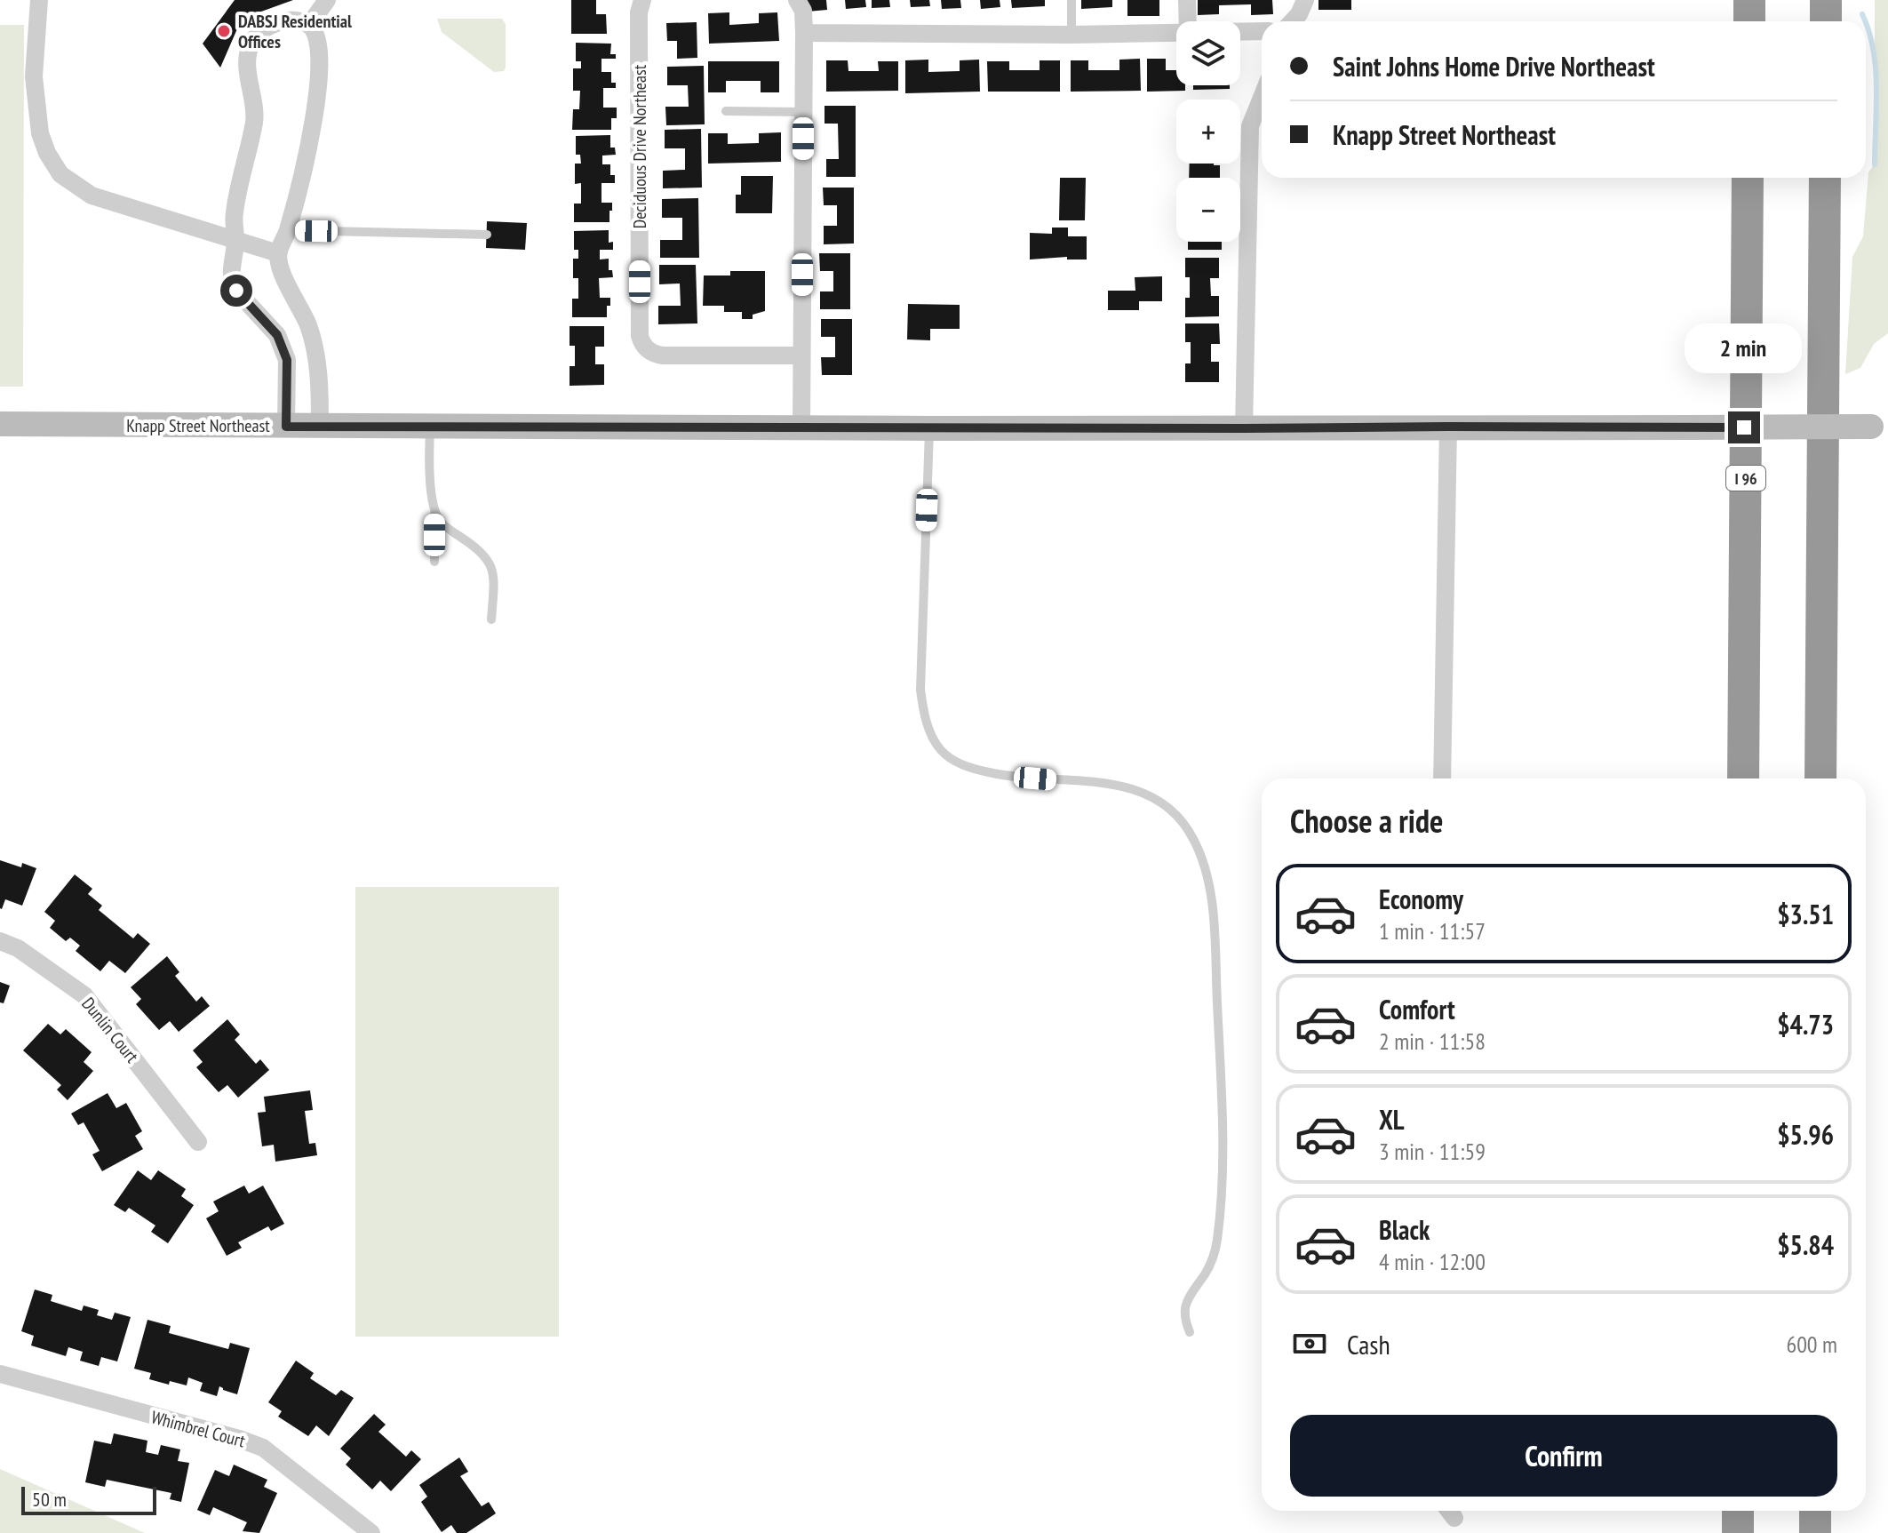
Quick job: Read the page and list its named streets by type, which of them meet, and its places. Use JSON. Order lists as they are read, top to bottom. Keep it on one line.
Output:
{"streets":{"highway":["I 96"],"main road":["Knapp Street Northeast"],"street":["Deciduous Drive Northeast","Dunlin Court","Whimbrel Court"]},"places":["DABSJ Residential Offices"],"scale_bar":"50 m","page":{"map_buttons":["+","−"],"banner":["Saint Johns Home Drive Northeast","Knapp Street Northeast"],"bubble":"2 min","heading":"Choose a ride","list":[{"name":"Economy","note":"1 min · 11:57","value":"$3.51"},{"name":"Comfort","note":"2 min · 11:58","value":"$4.73"},{"name":"XL","note":"3 min · 11:59","value":"$5.96"},{"name":"Black","note":"4 min · 12:00","value":"$5.84"}],"pay":["Cash","600 m"],"buttons":"Confirm","scale":"50 m"}}
